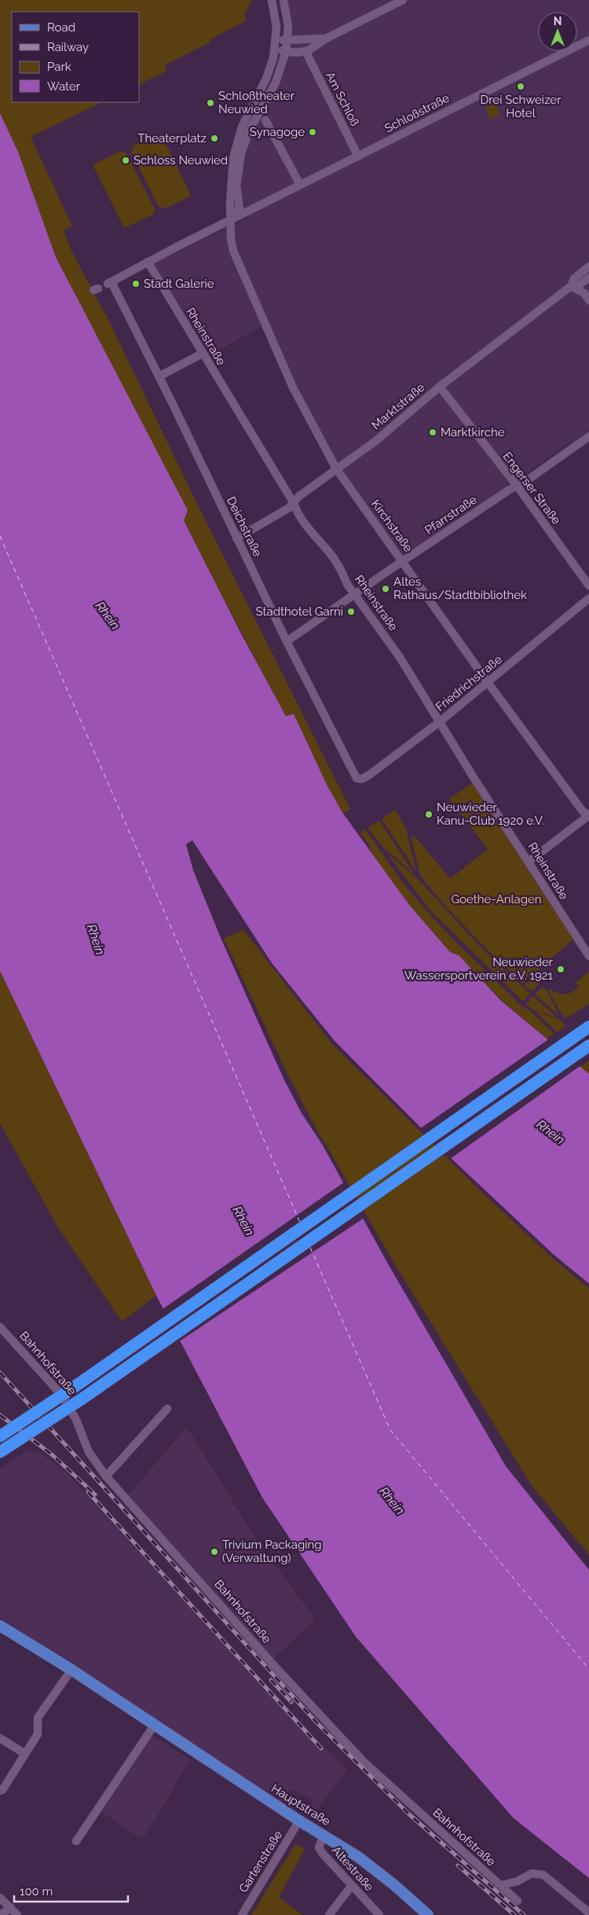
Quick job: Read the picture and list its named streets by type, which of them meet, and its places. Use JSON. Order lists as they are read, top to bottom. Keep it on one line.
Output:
{"streets":{"main road":["Hauptstraße"],"street":["Am Schloß","Schloßstraße","Rheinstraße","Marktstraße","Engerser Straße","Pfarrstraße","Kirchstraße","Deichstraße","Friedrichstraße","Bahnhofstraße","Gartenstraße","Altestraße"]},"crossings":[["Am Schloß","Schloßstraße"],["Schloßstraße","Rheinstraße"],["Schloßstraße","Kirchstraße"],["Schloßstraße","Deichstraße"],["Rheinstraße","Marktstraße"],["Rheinstraße","Pfarrstraße"],["Rheinstraße","Friedrichstraße"],["Marktstraße","Engerser Straße"],["Marktstraße","Kirchstraße"],["Marktstraße","Deichstraße"],["Engerser Straße","Pfarrstraße"],["Pfarrstraße","Kirchstraße"],["Pfarrstraße","Deichstraße"],["Kirchstraße","Friedrichstraße"],["Deichstraße","Friedrichstraße"],["Hauptstraße","Gartenstraße"],["Hauptstraße","Altestraße"]],"water":["Rhein"],"parks":["Goethe-Anlagen"],"places":["Drei Schweizer Hotel","Schloßtheater Neuwied","Synagoge","Theaterplatz","Schloss Neuwied","Stadt Galerie","Marktkirche","Altes Rathaus/Stadtbibliothek","Stadthotel Garni","Neuwieder Kanu-Club 1920 e.V.","Neuwieder Wassersportverein e.V. 1921","Trivium Packaging (Verwaltung)"],"legend":["Road","Railway","Park","Water"],"scale_bar":"100 m","north":"top"}
